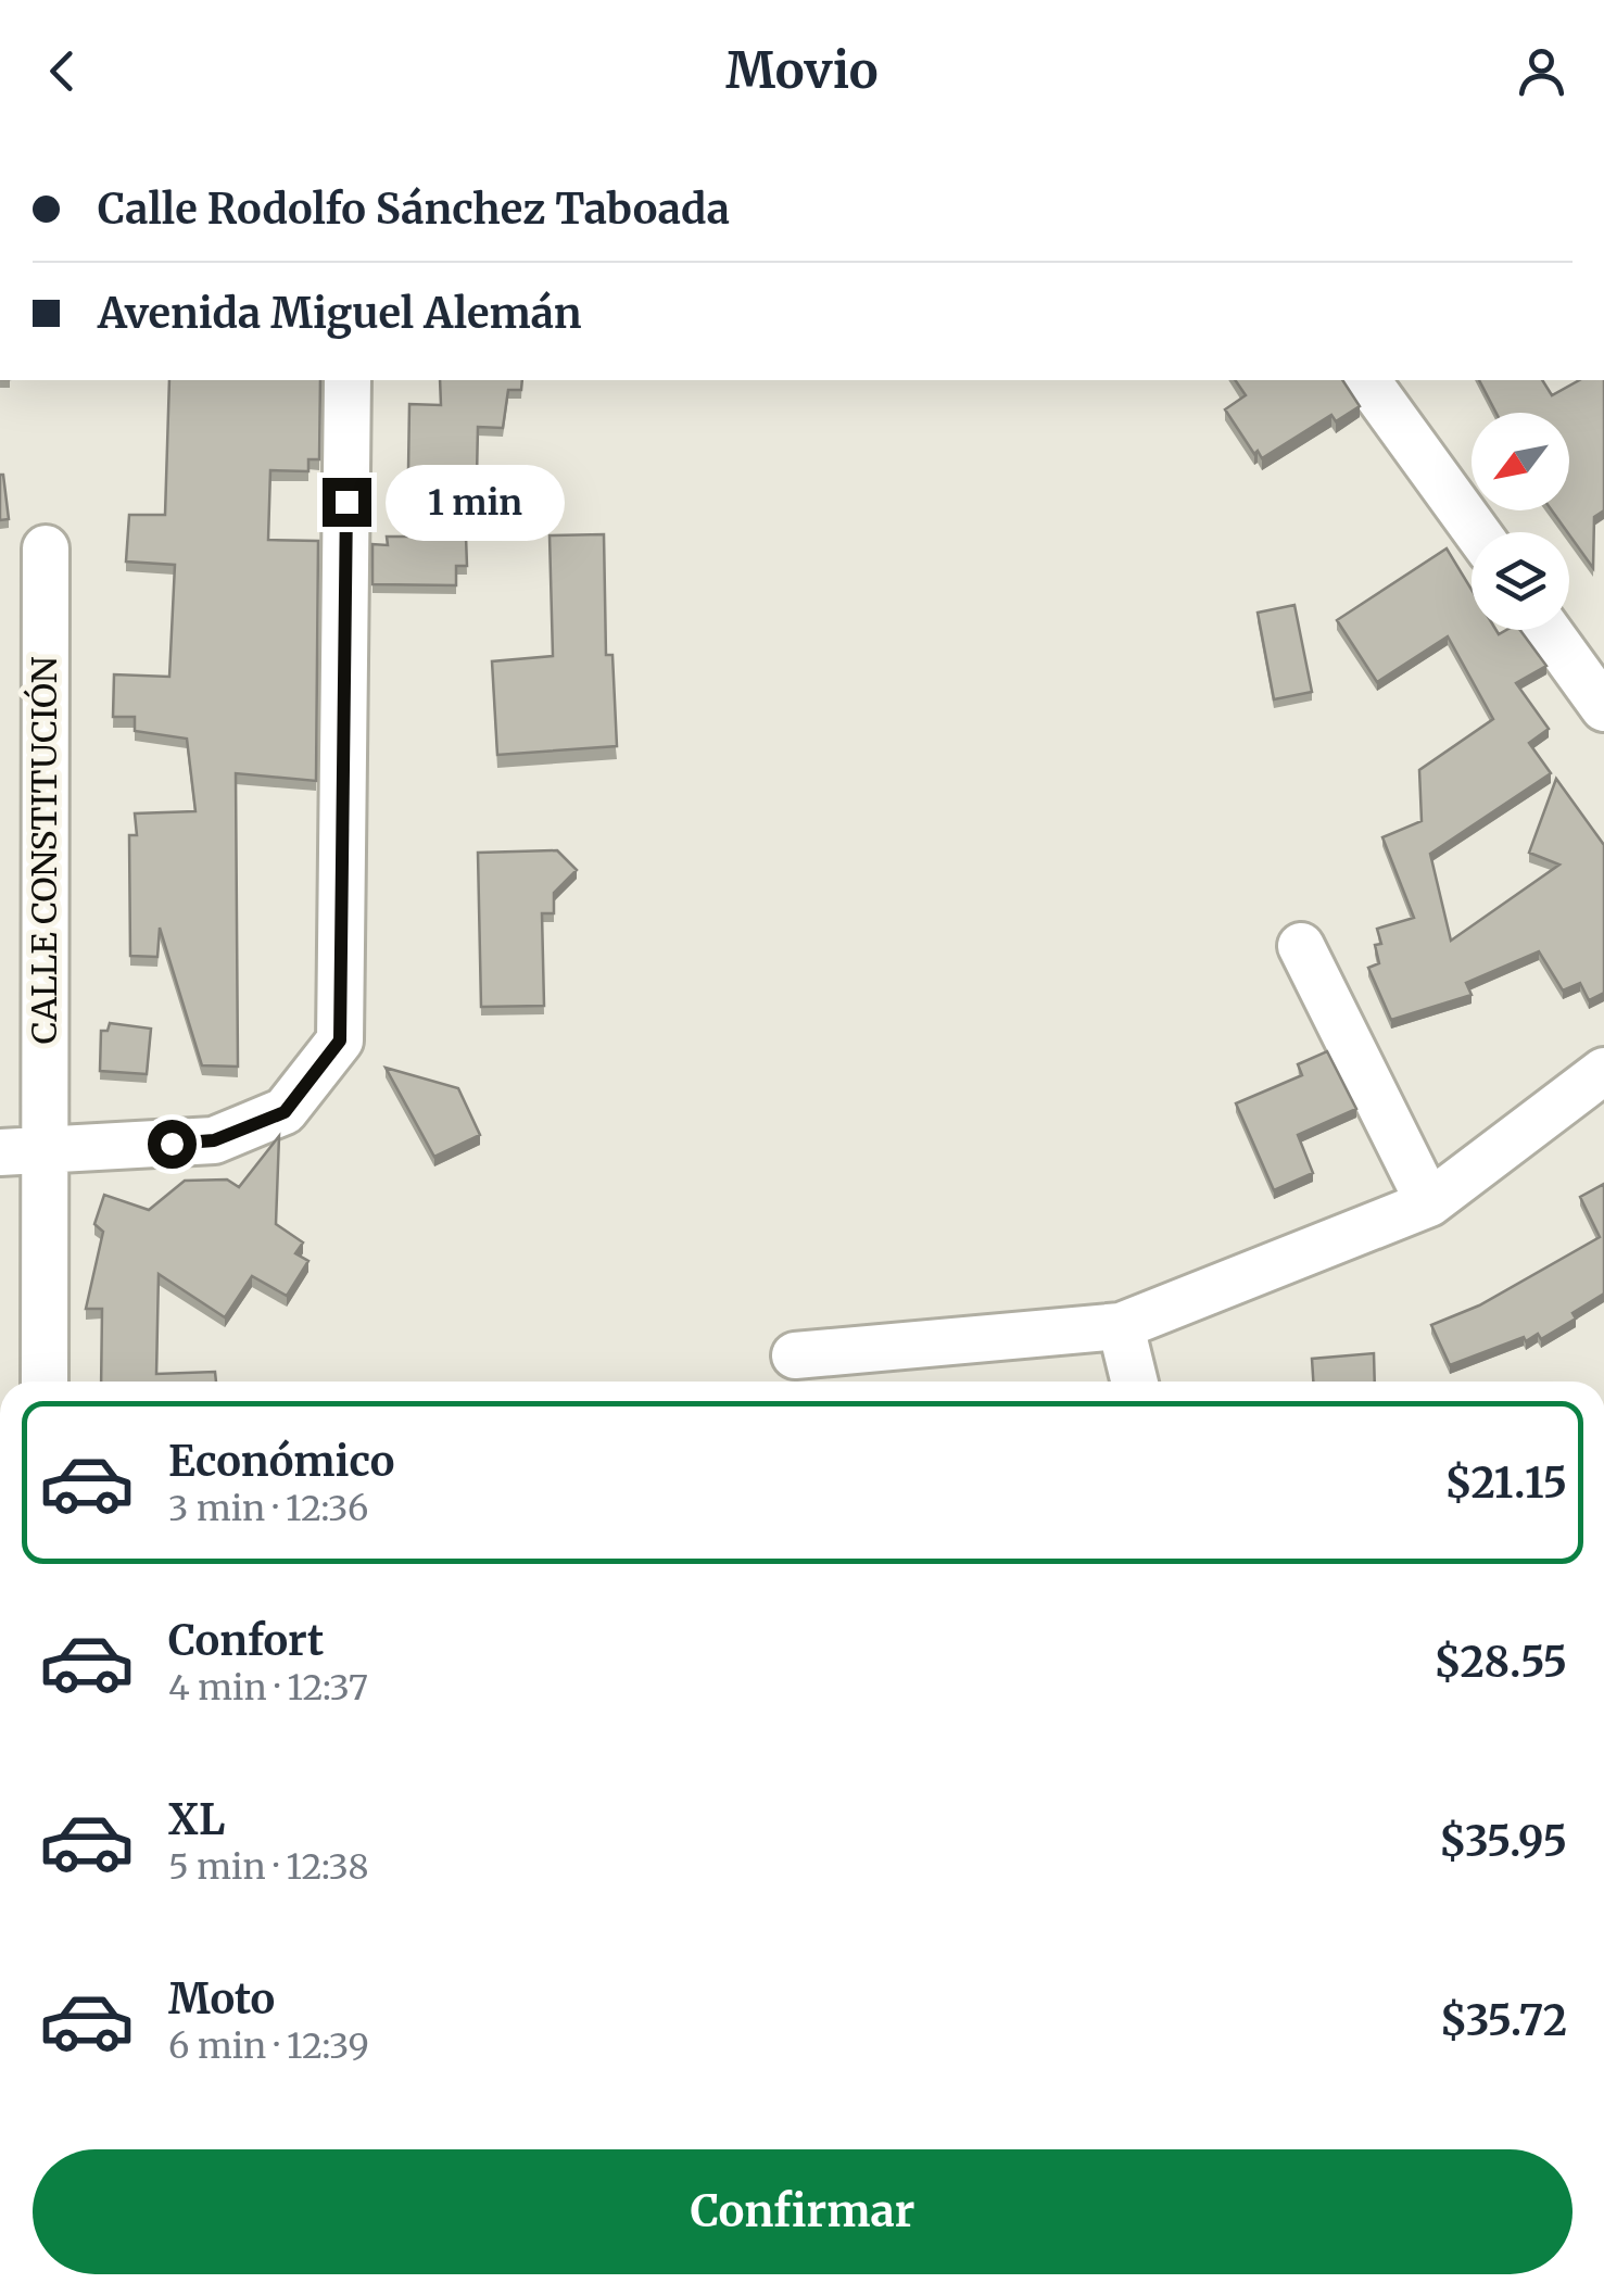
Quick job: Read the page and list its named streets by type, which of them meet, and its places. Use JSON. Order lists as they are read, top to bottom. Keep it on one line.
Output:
{"streets":{"street":["CALLE CONSTITUCIÓN"]},"north":"bottom left","page":{"header":"Movio","banner":["Calle Rodolfo Sánchez Taboada","Avenida Miguel Alemán"],"bubble":"1 min","list":[{"name":"Económico","note":"3 min · 12:36","value":"$21.15"},{"name":"Confort","note":"4 min · 12:37","value":"$28.55"},{"name":"XL","note":"5 min · 12:38","value":"$35.95"},{"name":"Moto","note":"6 min · 12:39","value":"$35.72"}],"buttons":"Confirmar"}}
